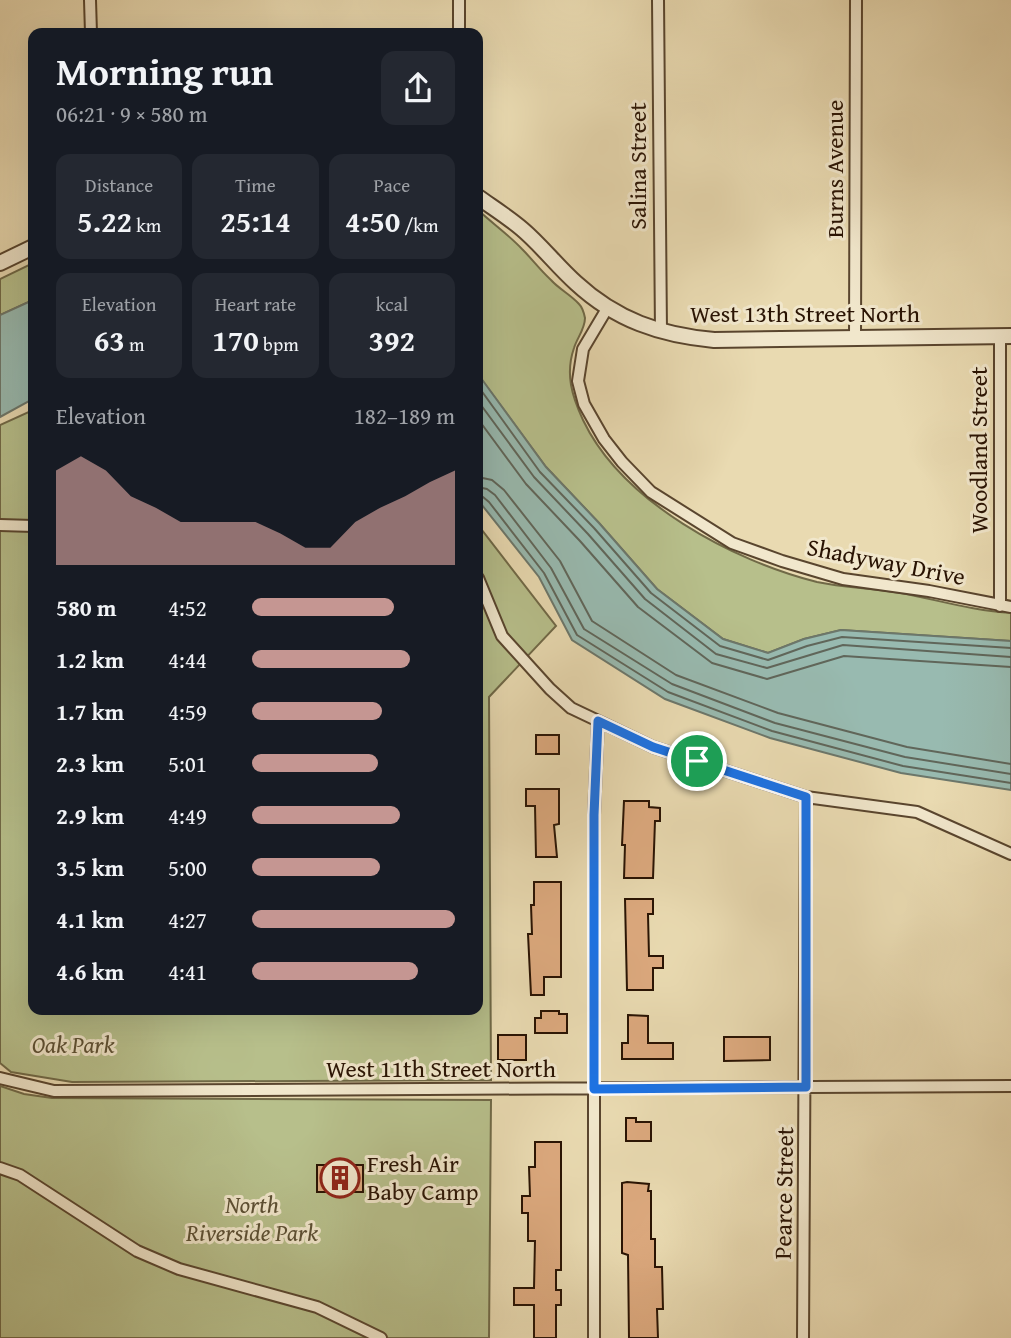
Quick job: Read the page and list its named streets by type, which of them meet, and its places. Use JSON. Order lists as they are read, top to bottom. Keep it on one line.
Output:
{"streets":{"street":["Salina Street","Burns Avenue","West 13th Street North","Woodland Street","Shadyway Drive","West 11th Street North","Pearce Street"]},"crossings":[["Salina Street","West 13th Street North"],["Burns Avenue","West 13th Street North"],["West 13th Street North","Woodland Street"],["West 13th Street North","Shadyway Drive"],["Woodland Street","Shadyway Drive"],["West 11th Street North","Pearce Street"]],"parks":["Oak Park","North Riverside Park"],"places":{"building":["Fresh Air Baby Camp"]},"page":{"heading":["Morning run","06:21 · 9 × 580 m"],"stats":[["Distance","5.22 km"],["Time","25:14"],["Pace","4:50 /km"],["Elevation","63 m"],["Heart rate","170 bpm"],["kcal","392"]],"chart":["Elevation","182–189 m"],"list":[{"name":"580 m","note":"4:52"},{"name":"1.2 km","note":"4:44"},{"name":"1.7 km","note":"4:59"},{"name":"2.3 km","note":"5:01"},{"name":"2.9 km","note":"4:49"},{"name":"3.5 km","note":"5:00"},{"name":"4.1 km","note":"4:27"},{"name":"4.6 km","note":"4:41"}]}}
